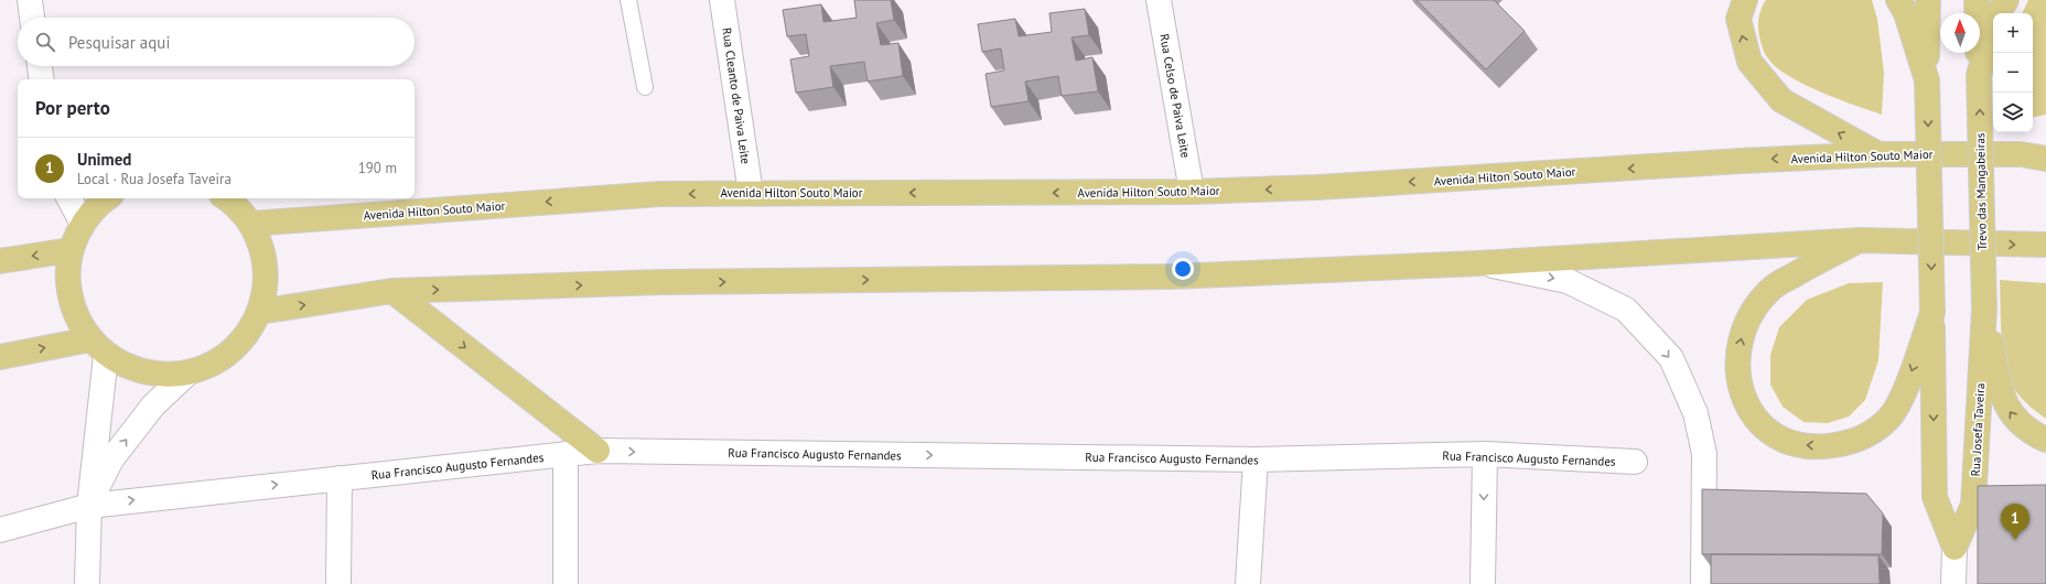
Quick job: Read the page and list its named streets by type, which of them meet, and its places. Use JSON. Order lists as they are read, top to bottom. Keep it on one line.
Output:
{"streets":{"main road":["Avenida Hilton Souto Maior","Trevo das Mangabeiras","Rua Josefa Taveira"],"street":["Rua Cleanto de Paiva Leite","Rua Celso de Paiva Leite","Rua Francisco Augusto Fernandes"]},"crossings":[["Rua Cleanto de Paiva Leite","Avenida Hilton Souto Maior"],["Rua Celso de Paiva Leite","Avenida Hilton Souto Maior"],["Trevo das Mangabeiras","Rua Josefa Taveira"]],"one_way":["Rua Francisco Augusto Fernandes"],"north":"top","page":{"map_buttons":["+","−"],"search":"Pesquisar aqui","heading":"Por perto","list":[{"mark":"1","name":"Unimed","note":"Local · Rua Josefa Taveira","value":"190 m"}],"pins":"1"}}
